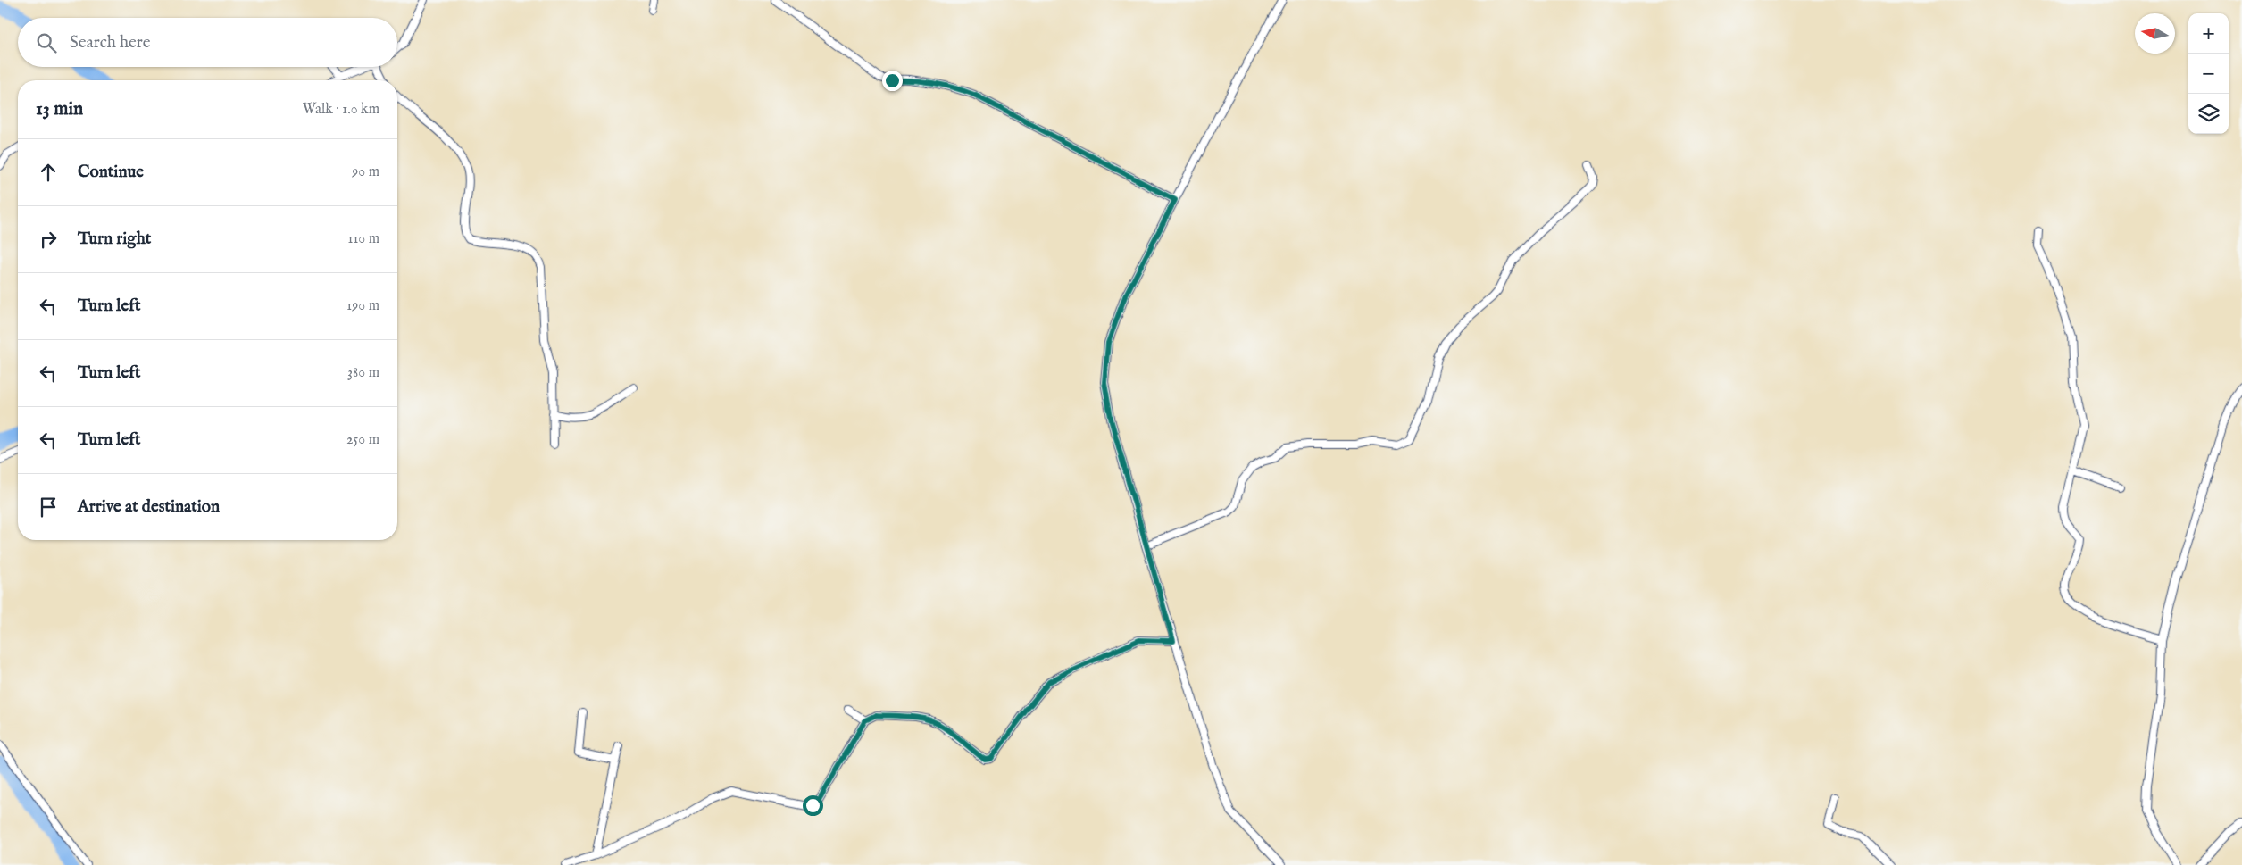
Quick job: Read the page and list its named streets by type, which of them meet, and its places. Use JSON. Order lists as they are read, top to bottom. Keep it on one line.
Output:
{"north":"left","page":{"map_buttons":["+","−"],"search":"Search here","heading":["13 min","Walk · 1.0 km"],"list":[["Continue","90 m"],["Turn right","110 m"],["Turn left","190 m"],["Turn left","380 m"],["Turn left","250 m"],"Arrive at destination"]}}
